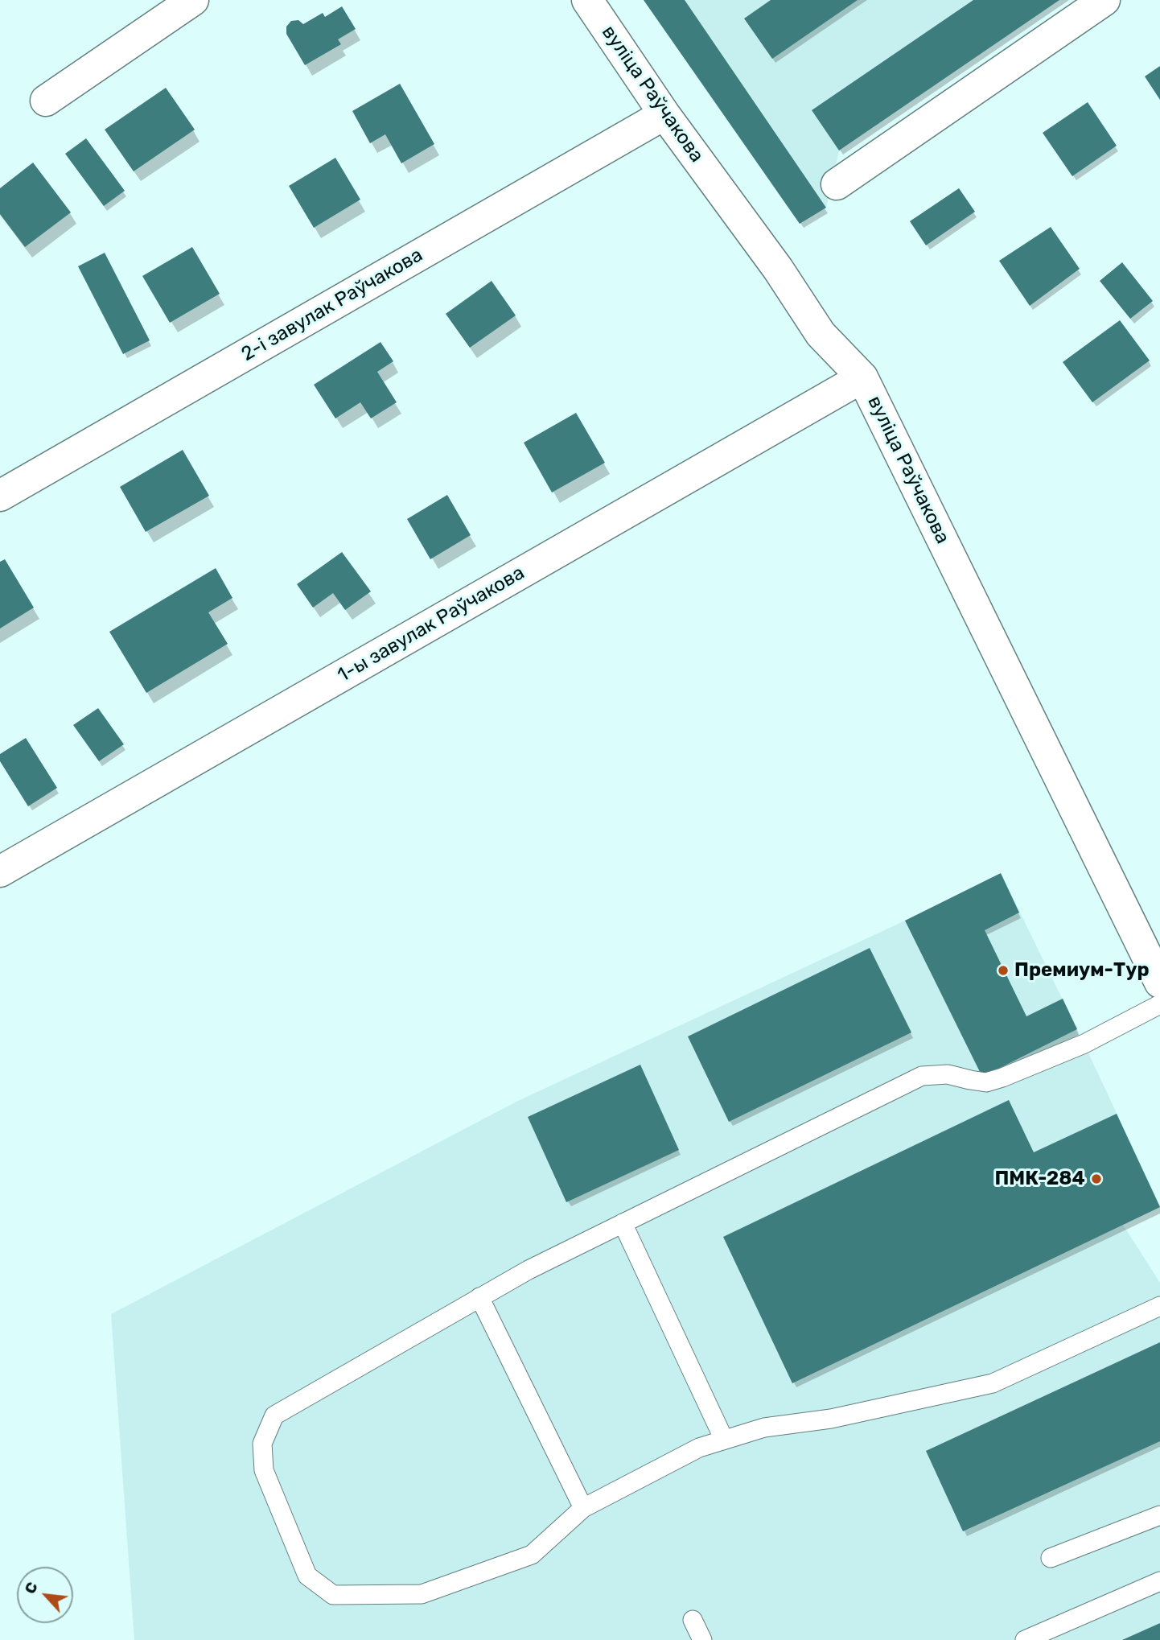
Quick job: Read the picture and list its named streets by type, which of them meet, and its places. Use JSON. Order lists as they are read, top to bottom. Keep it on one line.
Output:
{"streets":{"street":["вуліца Раўчакова","2-і завулак Раўчакова","1-ы завулак Раўчакова"]},"crossings":[["вуліца Раўчакова","2-і завулак Раўчакова"],["вуліца Раўчакова","1-ы завулак Раўчакова"]],"places":["Премиум-Тур","ПМК-284"],"north":"top left"}
